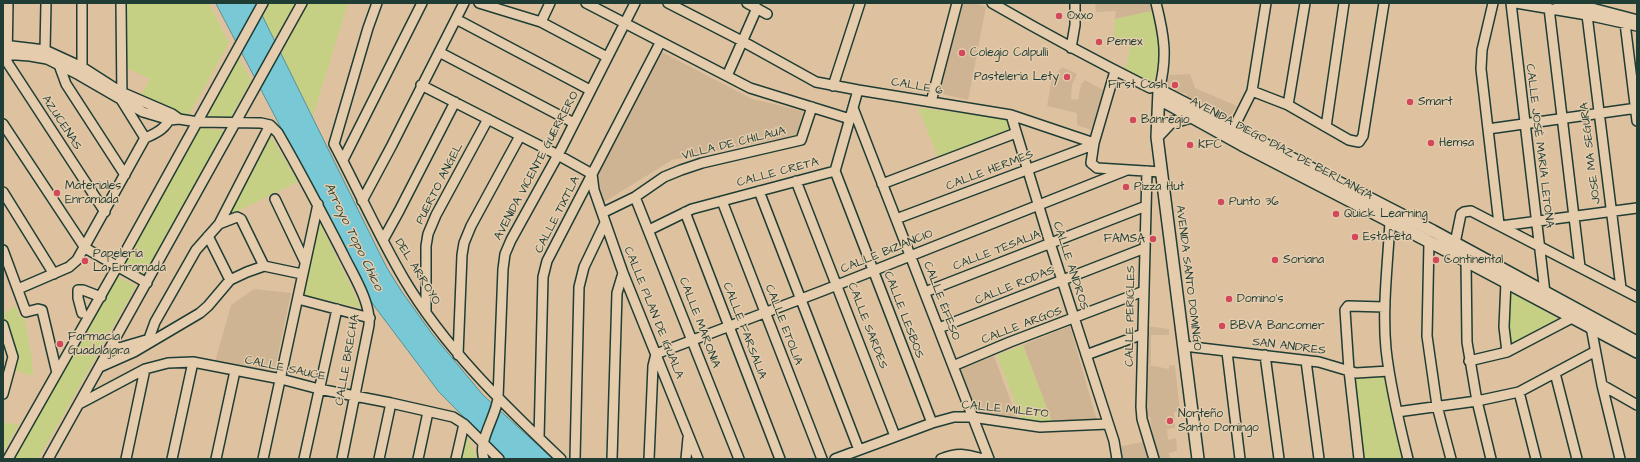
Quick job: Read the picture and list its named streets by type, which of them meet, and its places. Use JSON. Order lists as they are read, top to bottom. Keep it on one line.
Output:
{"streets":{"main road":["AVENIDA DIEGO DÍAZ DE BERLANGA","AVENIDA SANTO DOMINGO"],"street":["CALLE 6","AZUCENAS","VILLA DE CHILAUA","CALLE JOSÉ MARÍA LETONA","JOSE MA SEGURA","AVENIDA VICENTE GUERRERO","CALLE HERMES","CALLE CRETA","PUERTO ANGEL","CALLE TIXTLA","CALLE TESALIA","CALLE BIZANCIO","CALLE ANDROS","DEL ARROYO","CALLE RODAS","CALLE ÉFESO","CALLE PLAN DE IGUALA","CALLE LESBOS","CALLE PERICLES","CALLE MARONIA","CALLE ETOLIA","CALLE SARDES","CALLE ARGOS","CALLE FARSALIA","SAN ANDRES","CALLE BRECHA","CALLE SAUCE","CALLE MILETO"]},"crossings":[["CALLE 6","CALLE HERMES"],["CALLE 6","CALLE CRETA"],["CALLE 6","CALLE ANDROS"],["VILLA DE CHILAUA","CALLE PLAN DE IGUALA"],["VILLA DE CHILAUA","CALLE MARONIA"],["CALLE JOSÉ MARÍA LETONA","AVENIDA DIEGO DÍAZ DE BERLANGA"],["AVENIDA DIEGO DÍAZ DE BERLANGA","AVENIDA SANTO DOMINGO"],["AVENIDA VICENTE GUERRERO","DEL ARROYO"],["AVENIDA VICENTE GUERRERO","CALLE SAUCE"],["CALLE HERMES","CALLE ANDROS"],["CALLE HERMES","CALLE ÉFESO"],["CALLE CRETA","CALLE ÉFESO"],["CALLE CRETA","CALLE LESBOS"],["CALLE CRETA","CALLE MARONIA"],["CALLE CRETA","CALLE ETOLIA"],["CALLE CRETA","CALLE SARDES"],["CALLE CRETA","CALLE FARSALIA"],["PUERTO ANGEL","DEL ARROYO"],["CALLE TIXTLA","DEL ARROYO"],["CALLE TIXTLA","CALLE PLAN DE IGUALA"],["CALLE TESALIA","CALLE ANDROS"],["CALLE TESALIA","CALLE ÉFESO"],["CALLE TESALIA","CALLE PERICLES"],["CALLE BIZANCIO","CALLE ANDROS"],["CALLE BIZANCIO","CALLE ÉFESO"],["CALLE BIZANCIO","CALLE PLAN DE IGUALA"],["CALLE BIZANCIO","CALLE LESBOS"],["CALLE BIZANCIO","CALLE MARONIA"],["CALLE BIZANCIO","CALLE ETOLIA"],["CALLE BIZANCIO","CALLE SARDES"],["CALLE BIZANCIO","CALLE FARSALIA"],["CALLE ANDROS","CALLE RODAS"],["CALLE ANDROS","CALLE ARGOS"],["CALLE ANDROS","CALLE MILETO"],["AVENIDA SANTO DOMINGO","SAN ANDRES"],["CALLE RODAS","CALLE ÉFESO"],["CALLE RODAS","CALLE PERICLES"],["CALLE ÉFESO","CALLE ARGOS"],["CALLE ÉFESO","CALLE MILETO"],["CALLE LESBOS","CALLE MILETO"],["CALLE PERICLES","CALLE ARGOS"],["CALLE SARDES","CALLE MILETO"],["CALLE BRECHA","CALLE SAUCE"]],"water":["Arroyo Topo Chico"],"places":["Oxxo","Pemex","Colegio Calpulli","Pastelería Lety","First Cash","Smart","Banregio","Hemsa","KFC","Pizza Hut","Materiales Enramada","Punto 36","Quick Learning","Estafeta","FAMSA","Soriana","Continental","Papelería La Enramada","Domino's","BBVA Bancomer","Farmacia Guadalajara","Norteño Santo Domingo"]}
